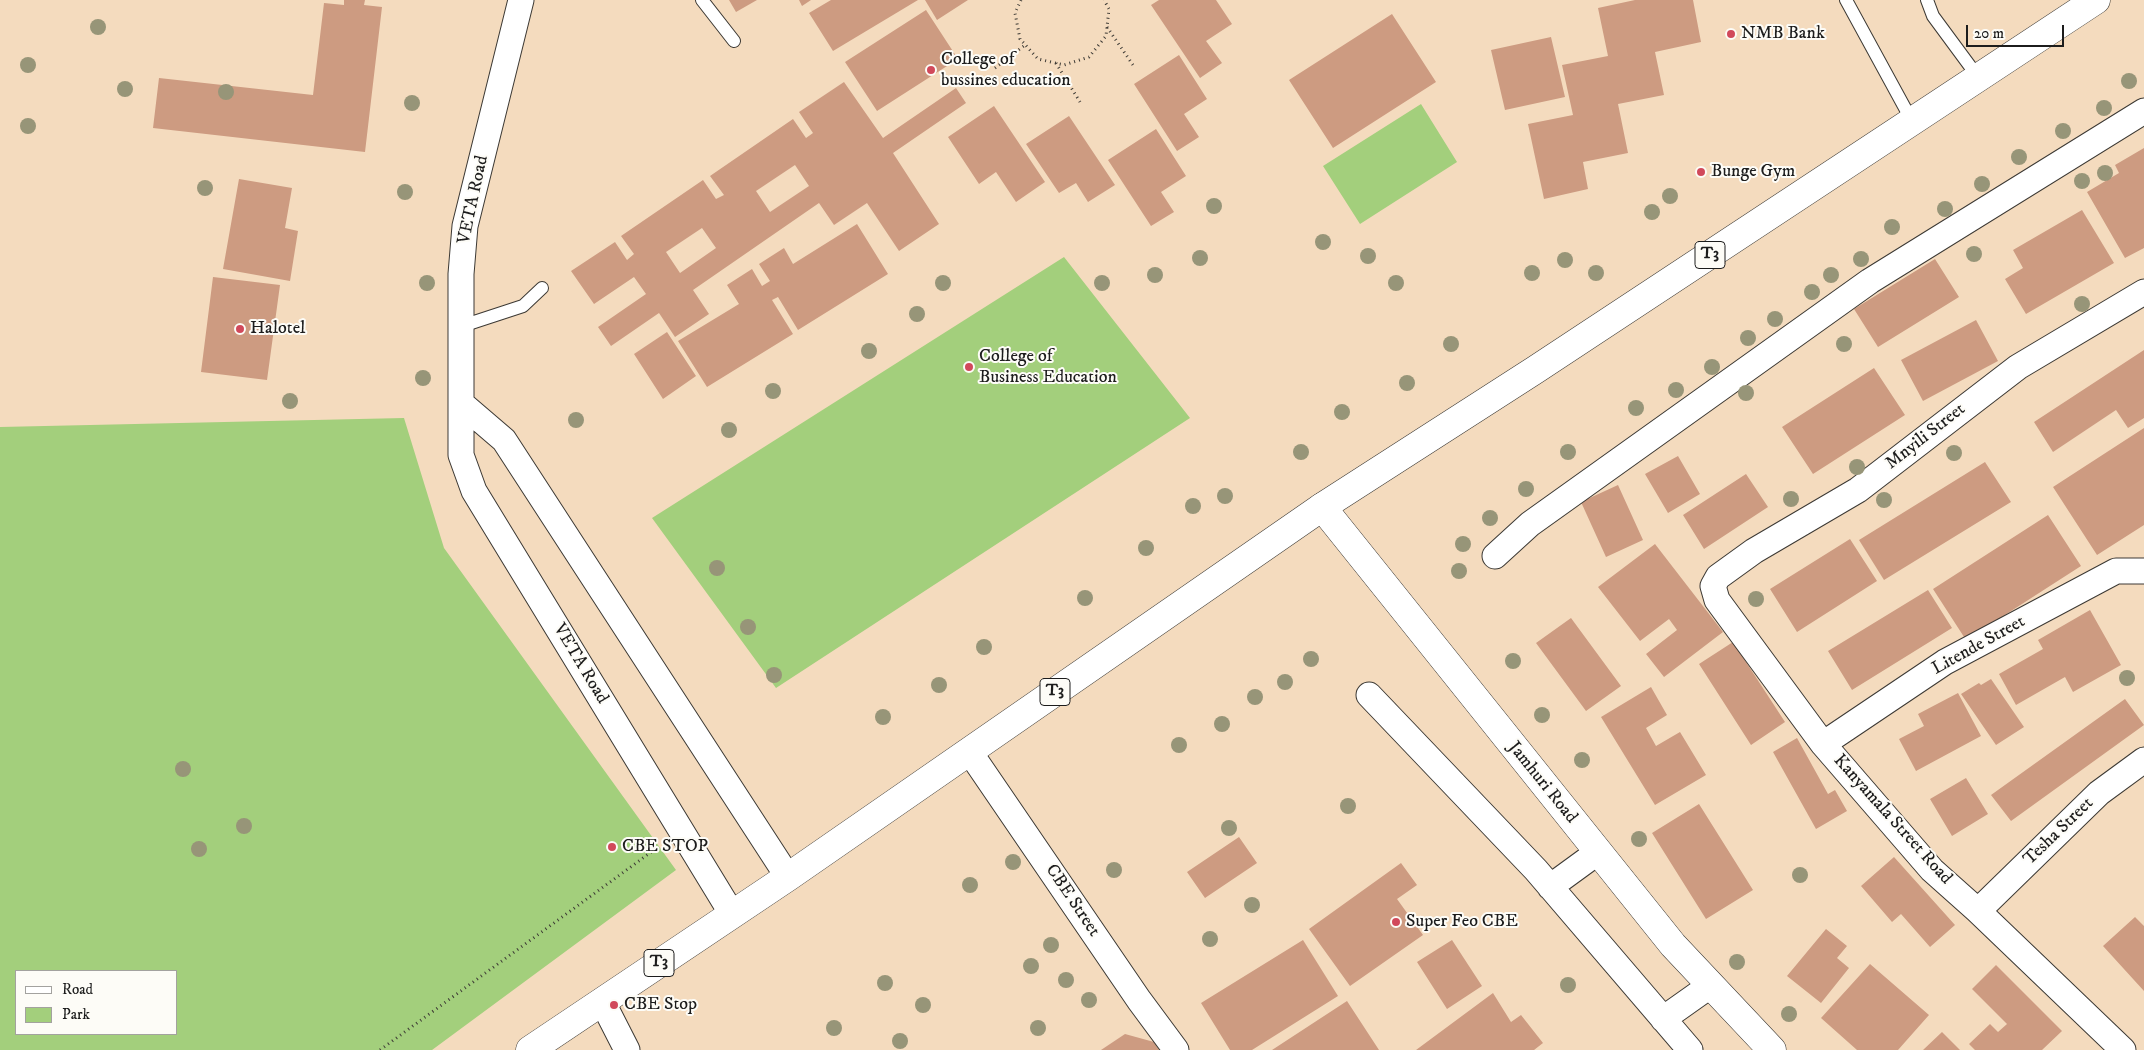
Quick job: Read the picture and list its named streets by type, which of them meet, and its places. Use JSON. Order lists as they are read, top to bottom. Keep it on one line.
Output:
{"streets":{"main road":["T3","Jamhuri Road"],"street":["VETA Road","Mnyili Street","Litende Street","Kanyamala Street Road","Tesha Street","CBE Street"]},"crossings":[["VETA Road","T3"],["T3","Jamhuri Road"],["T3","CBE Street"],["Mnyili Street","Kanyamala Street Road"],["Litende Street","Kanyamala Street Road"],["Kanyamala Street Road","Tesha Street"]],"places":["NMB Bank","College of bussines education","Bunge Gym","Halotel","College of Business Education","CBE STOP","Super Feo CBE","CBE Stop"],"legend":["Road","Park"],"scale_bar":"20 m"}
